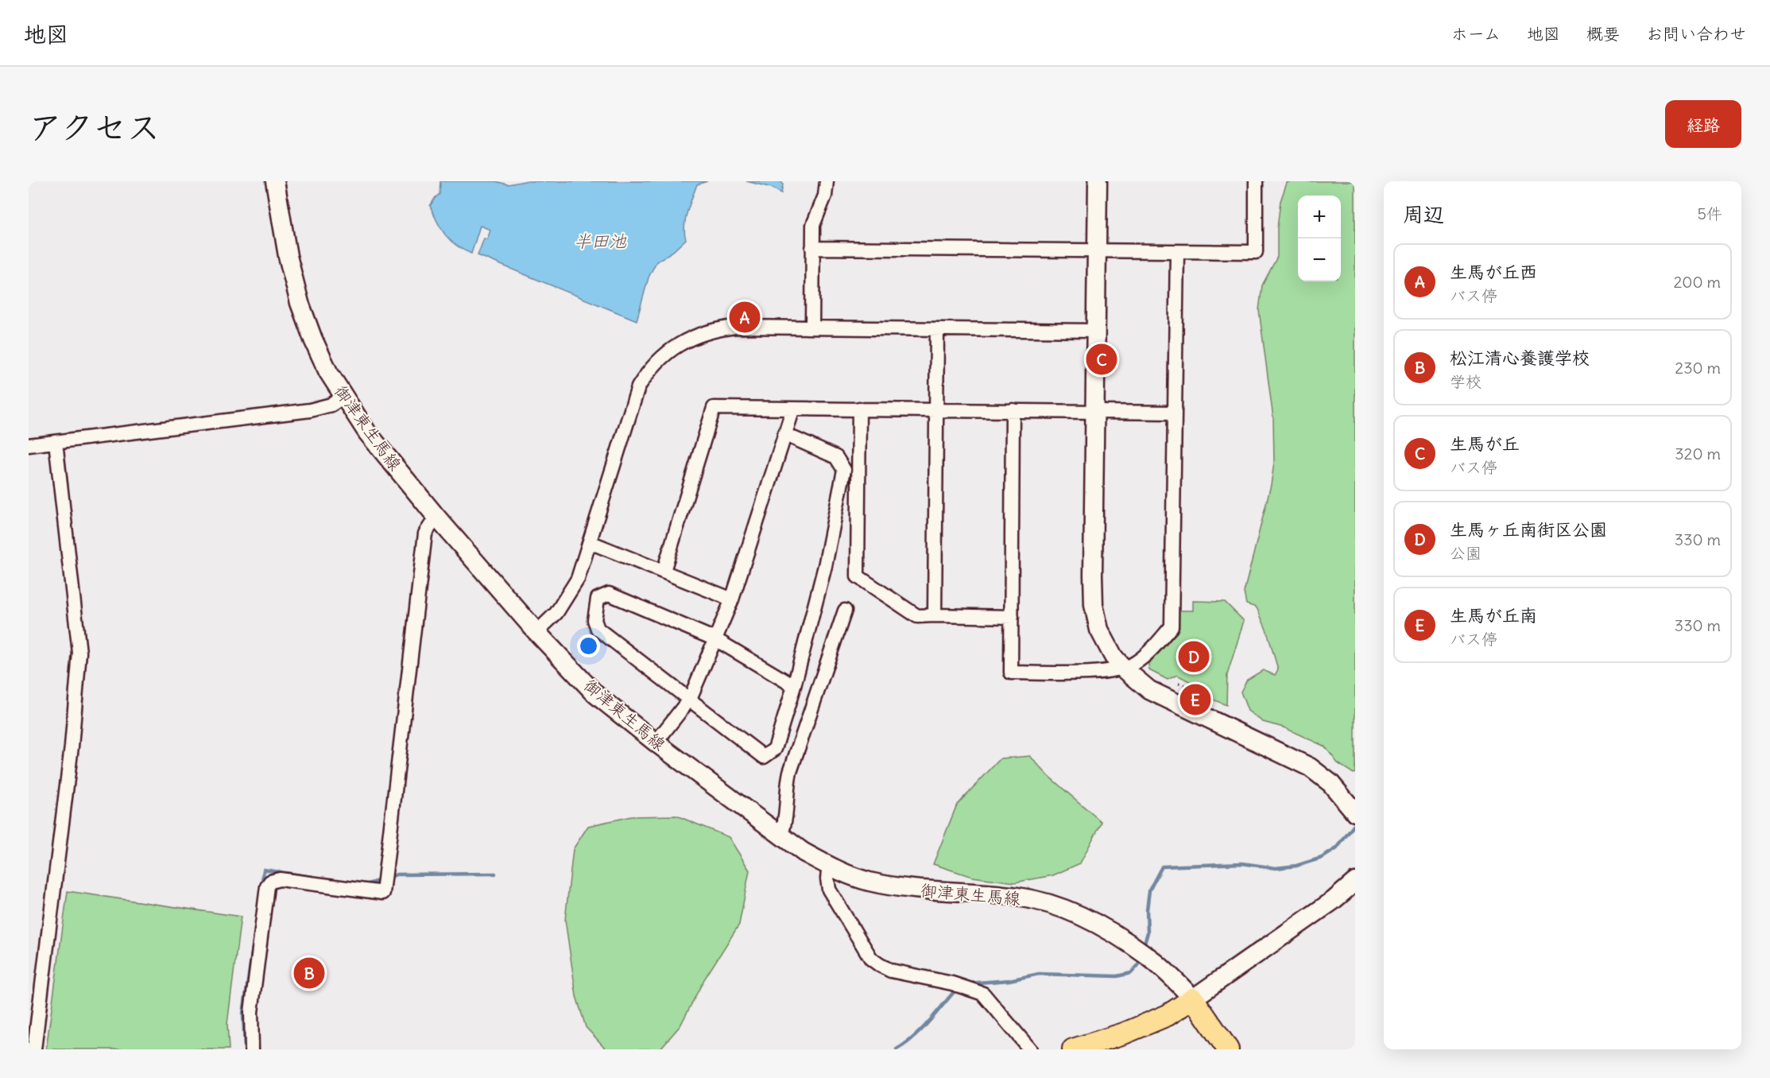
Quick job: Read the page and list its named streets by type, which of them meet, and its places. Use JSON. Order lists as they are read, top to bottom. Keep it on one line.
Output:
{"streets":{"main road":["御津東生馬線"]},"water":["半田池"],"page":{"header":"地図","nav":["ホーム","地図","概要","お問い合わせ"],"title":"アクセス","buttons":"経路","heading":["周辺","5件"],"map_buttons":["+","−"],"list":[{"mark":"A","name":"生馬が丘西","note":"バス停","value":"200 m"},{"mark":"B","name":"松江清心養護学校","note":"学校","value":"230 m"},{"mark":"C","name":"生馬が丘","note":"バス停","value":"320 m"},{"mark":"D","name":"生馬ヶ丘南街区公園","note":"公園","value":"330 m"},{"mark":"E","name":"生馬が丘南","note":"バス停","value":"330 m"}],"pins":["A","C","D","E","B"]}}
